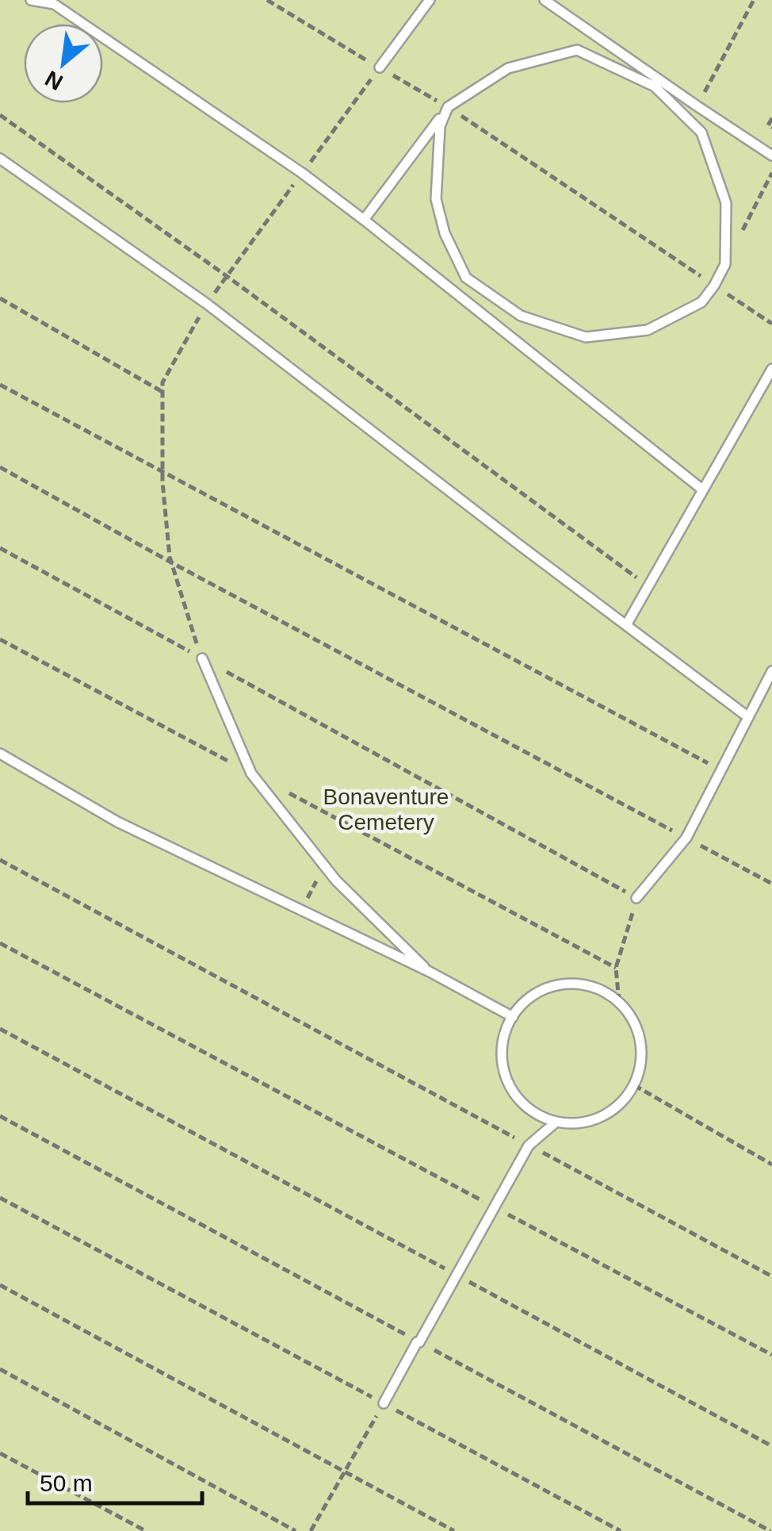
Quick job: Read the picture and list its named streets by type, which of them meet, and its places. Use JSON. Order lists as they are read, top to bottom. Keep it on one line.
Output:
{"parks":["Bonaventure Cemetery"],"scale_bar":"50 m","north":"bottom left"}
